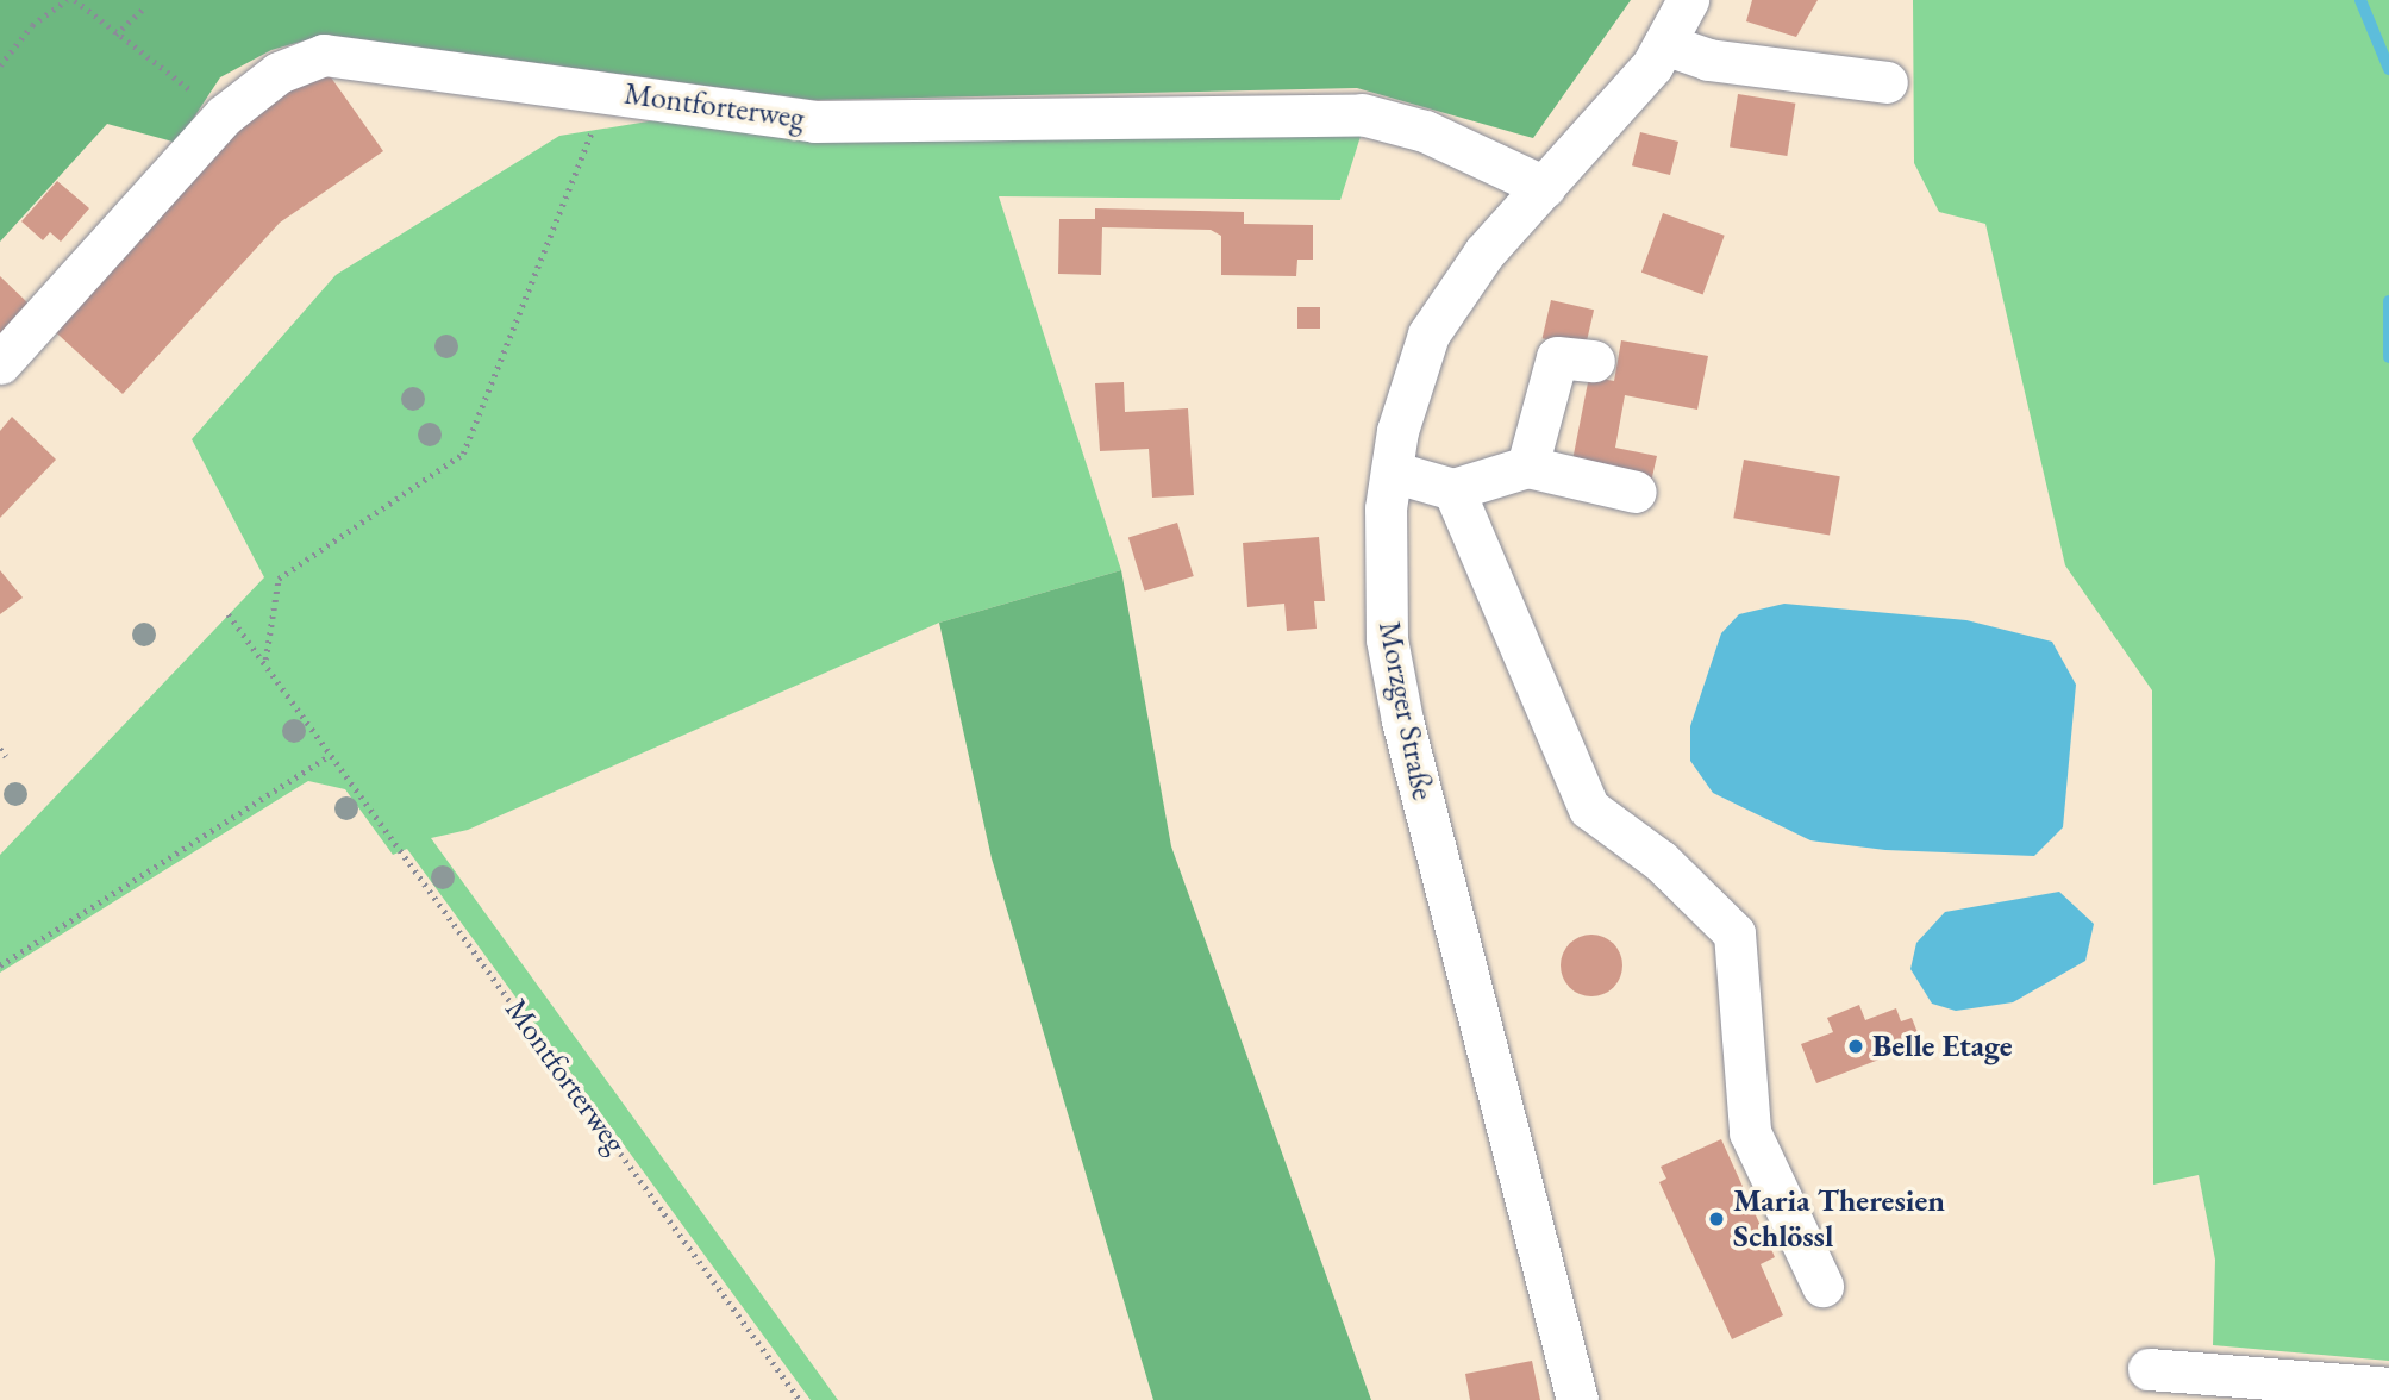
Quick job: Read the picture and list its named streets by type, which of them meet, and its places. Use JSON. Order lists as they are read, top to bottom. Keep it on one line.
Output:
{"streets":{"street":["Montforterweg","Morzger Straße"]},"crossings":[["Montforterweg","Morzger Straße"]],"places":["Belle Etage","Maria Theresien Schlössl"]}
